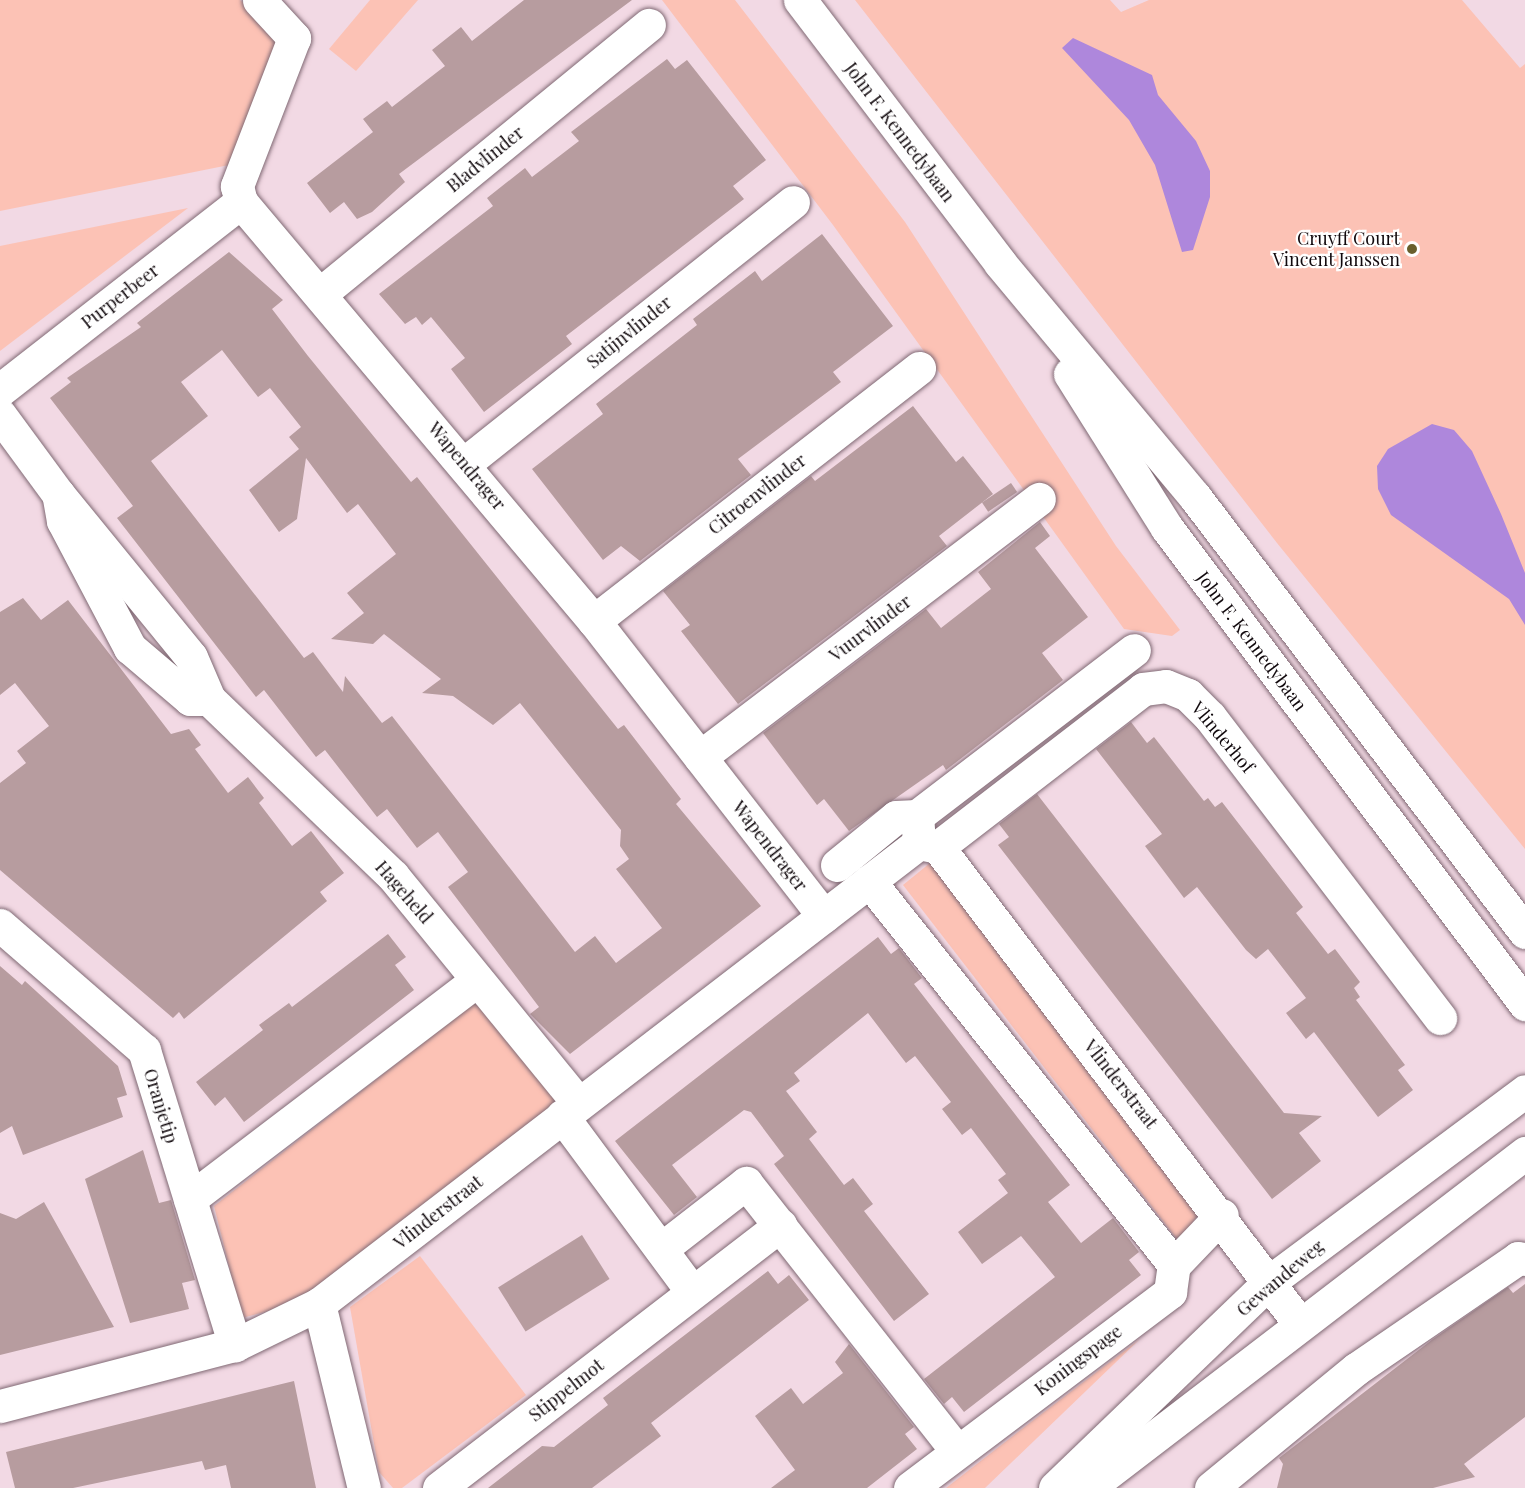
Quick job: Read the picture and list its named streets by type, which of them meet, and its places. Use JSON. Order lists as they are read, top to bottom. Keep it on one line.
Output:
{"streets":{"street":["John F. Kennedybaan","Bladvlinder","Purperbeer","Satijnvlinder","Wapendrager","Citroenvlinder","Vuurvlinder","Vlinderhof","Hageheld","Vlinderstraat","Oranjetip","Gewandeweg","Koningspage","Stippelmot"]},"crossings":[["Bladvlinder","Wapendrager"],["Purperbeer","Wapendrager"],["Satijnvlinder","Wapendrager"],["Wapendrager","Citroenvlinder"],["Wapendrager","Vuurvlinder"],["Wapendrager","Vlinderhof"],["Wapendrager","Vlinderstraat"],["Vlinderhof","Vlinderstraat"],["Hageheld","Vlinderstraat"],["Vlinderstraat","Oranjetip"],["Vlinderstraat","Gewandeweg"]],"places":["Cruyff Court Vincent Janssen"]}
